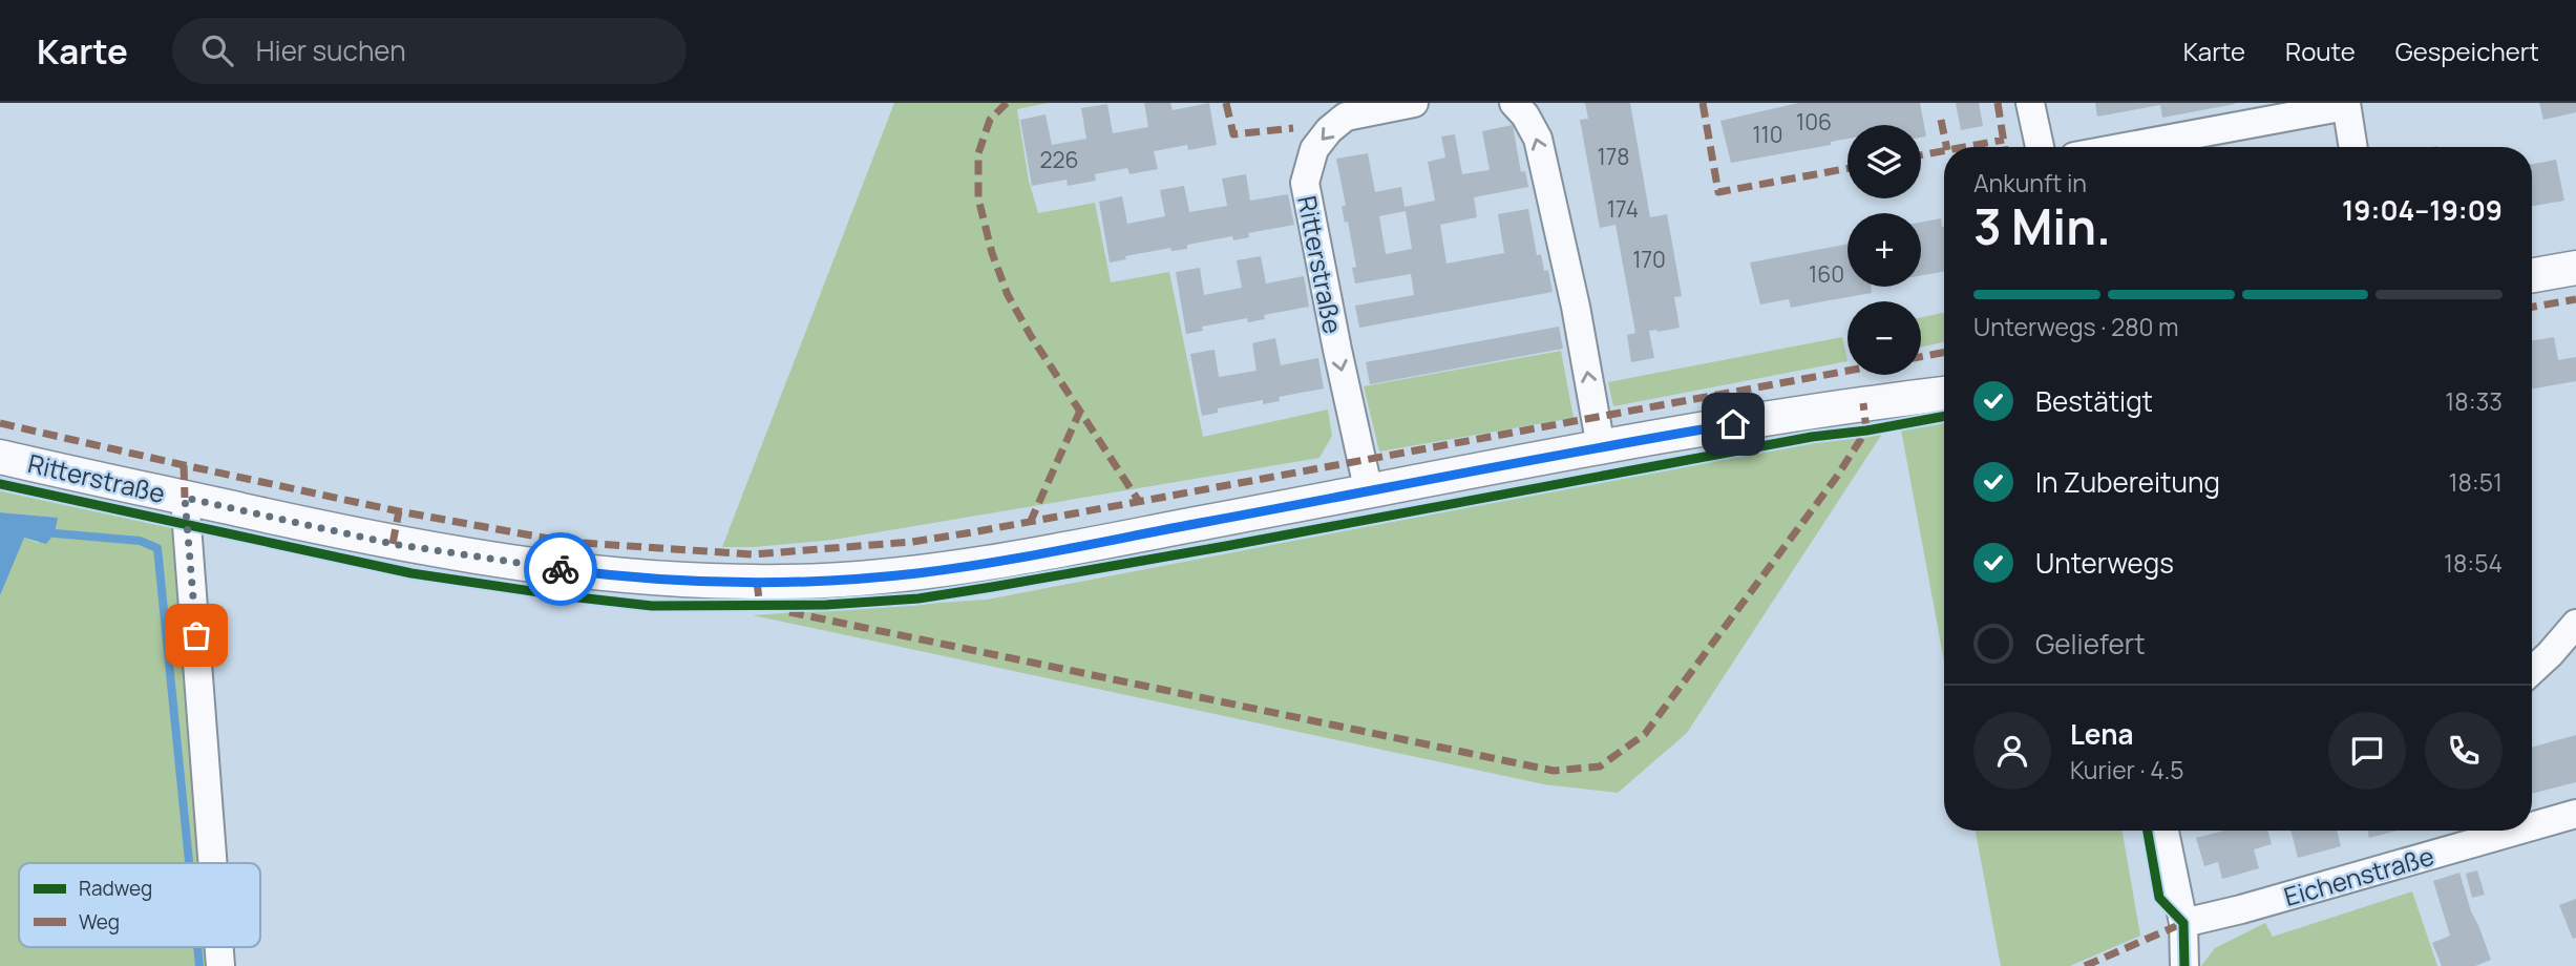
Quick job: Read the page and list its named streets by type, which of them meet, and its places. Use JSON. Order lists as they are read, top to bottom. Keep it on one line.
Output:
{"streets":{"main road":["Ritterstraße"],"street":["Eichenstraße"]},"house_numbers":["106","110","178","226","174","170","160"],"legend":["Radweg","Weg"],"page":{"header":"Karte","search":"Hier suchen","nav":["Karte","Route","Gespeichert"],"map_buttons":["+","−"],"heading":["3 Min.","Ankunft in","19:04–19:09"],"panel":["Lena","Kurier · 4.5"],"bar":"Unterwegs · 280 m","list":[["Bestätigt","18:33"],["In Zubereitung","18:51"],["Unterwegs","18:54"],"Geliefert"]}}
